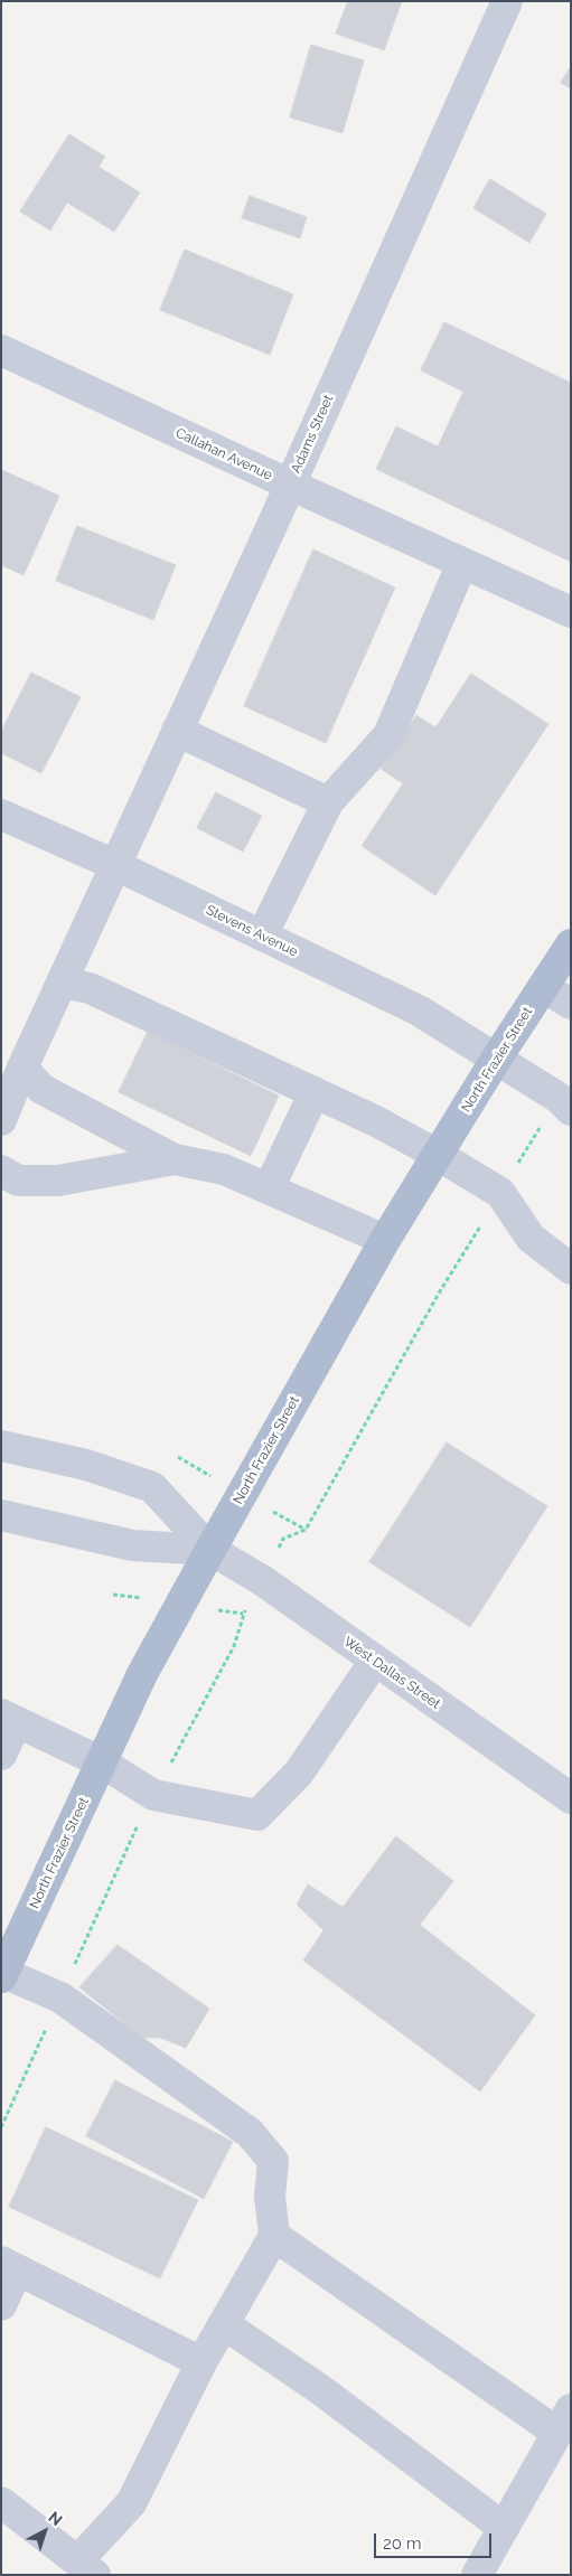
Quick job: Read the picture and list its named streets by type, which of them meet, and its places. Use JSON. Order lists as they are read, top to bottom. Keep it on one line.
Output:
{"streets":{"main road":["North Frazier Street"],"street":["Adams Street","Callahan Avenue","Stevens Avenue","West Dallas Street"]},"crossings":[["Adams Street","Callahan Avenue"],["Adams Street","Stevens Avenue"],["Stevens Avenue","North Frazier Street"],["North Frazier Street","West Dallas Street"]],"scale_bar":"20 m","north":"top right"}
